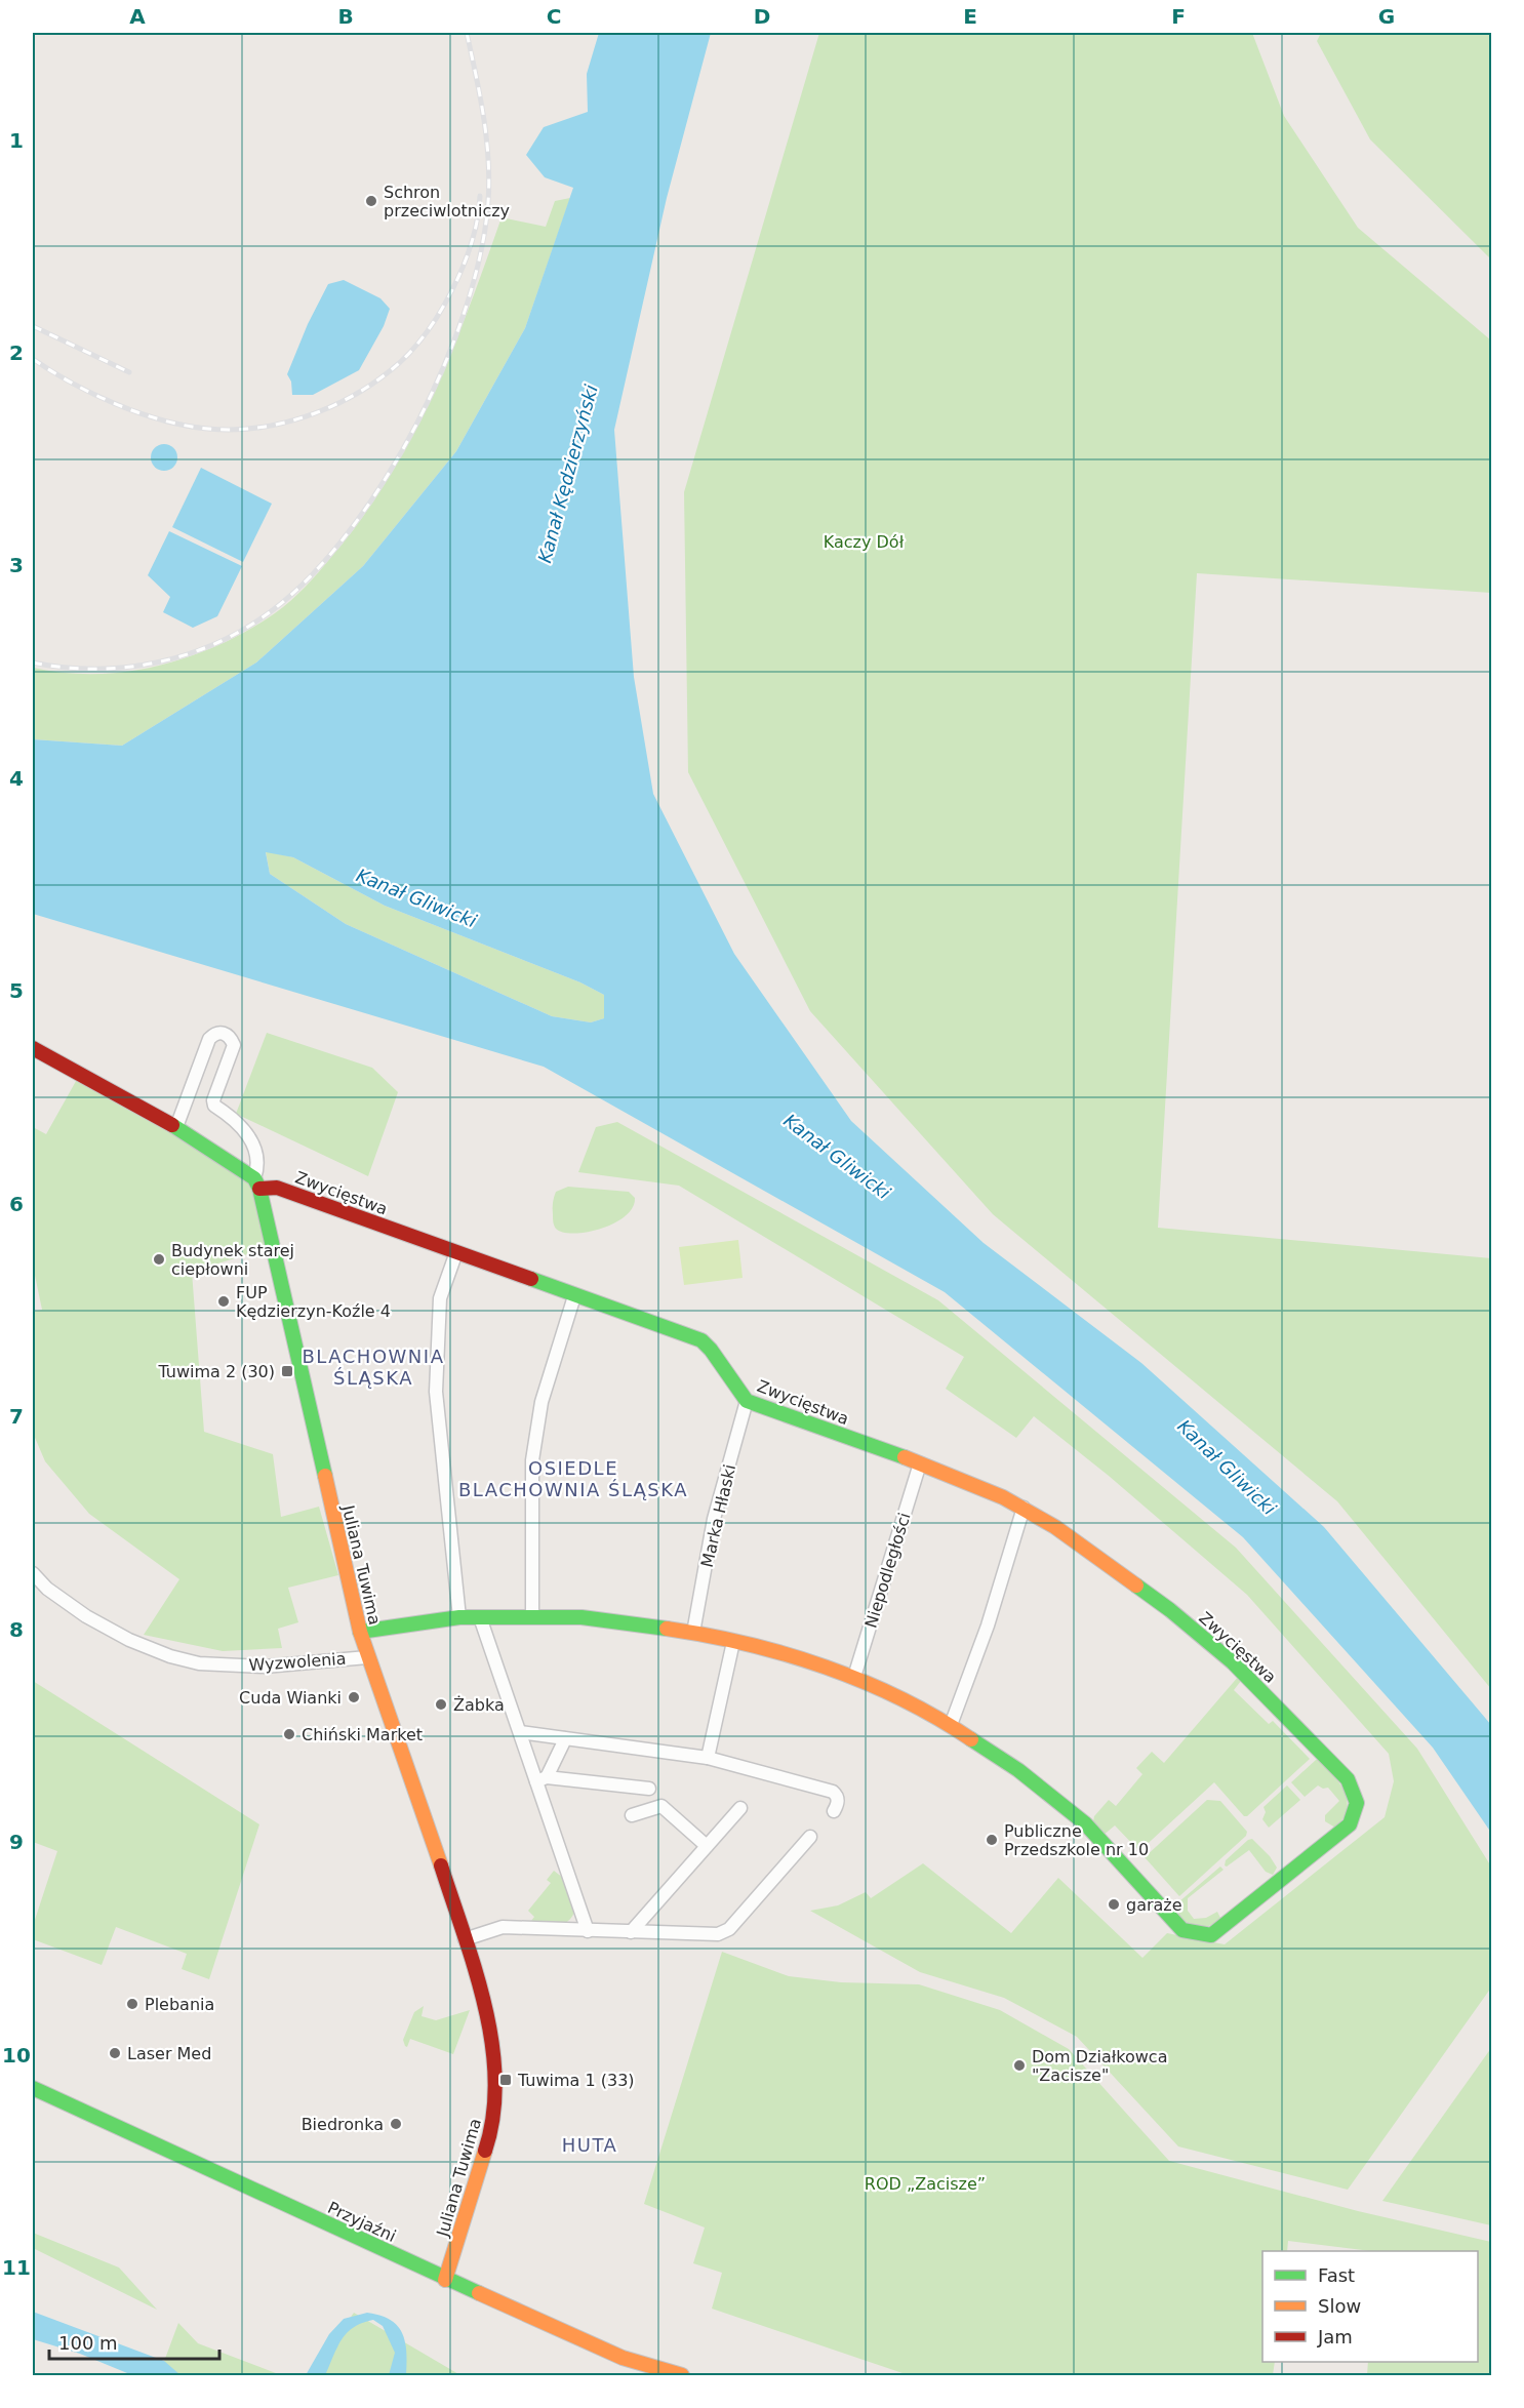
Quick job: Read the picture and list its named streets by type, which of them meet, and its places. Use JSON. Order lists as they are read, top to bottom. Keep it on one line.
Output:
{"streets":{"street":["Zwycięstwa","Marka Hłaski","Juliana Tuwima","Niepodległości","Wyzwolenia","Przyjaźni"]},"crossings":[["Zwycięstwa","Marka Hłaski"],["Zwycięstwa","Juliana Tuwima"],["Zwycięstwa","Niepodległości"],["Juliana Tuwima","Wyzwolenia"],["Juliana Tuwima","Przyjaźni"]],"districts":["BLACHOWNIA ŚLĄSKA","OSIEDLE BLACHOWNIA ŚLĄSKA","HUTA"],"water":["Kanał Kędzierzyński","Kanał Gliwicki"],"parks":["Kaczy Dół","ROD „Zacisze”"],"places":{"other":["Schron przeciwlotniczy","Budynek starej ciepłowni","FUP Kędzierzyn-Koźle 4","Cuda Wianki","Żabka","Chiński Market","Publiczne Przedszkole nr 10","garaże","Plebania","Laser Med","Dom Działkowca \"Zacisze\"","Biedronka"],"transit":["Tuwima 2 (30)","Tuwima 1 (33)"]},"legend":["Fast","Slow","Jam"],"scale_bar":"100 m","grid":{"columns":["A","B","C","D","E","F","G"],"rows":["1","2","3","4","5","6","7","8","9","10","11"]}}
